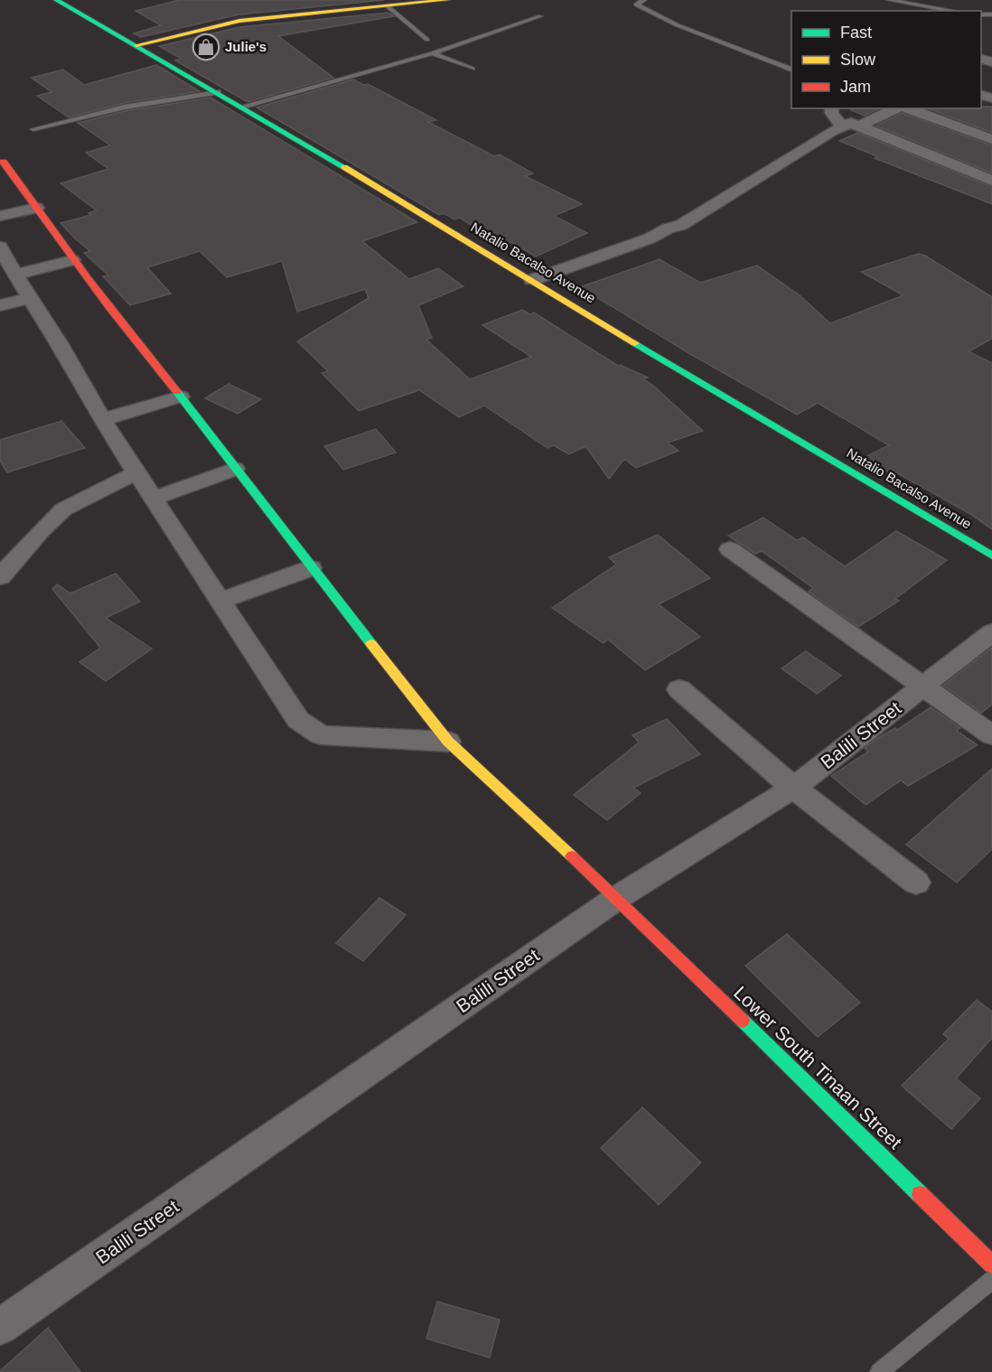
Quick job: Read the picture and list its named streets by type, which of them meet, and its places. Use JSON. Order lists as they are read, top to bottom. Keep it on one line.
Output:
{"streets":{"main road":["Natalio Bacalso Avenue","Lower South Tinaan Street"],"street":["Balili Street"]},"crossings":[["Balili Street","Lower South Tinaan Street"]],"places":{"shop":["Julie's"]},"legend":["Fast","Slow","Jam"]}
